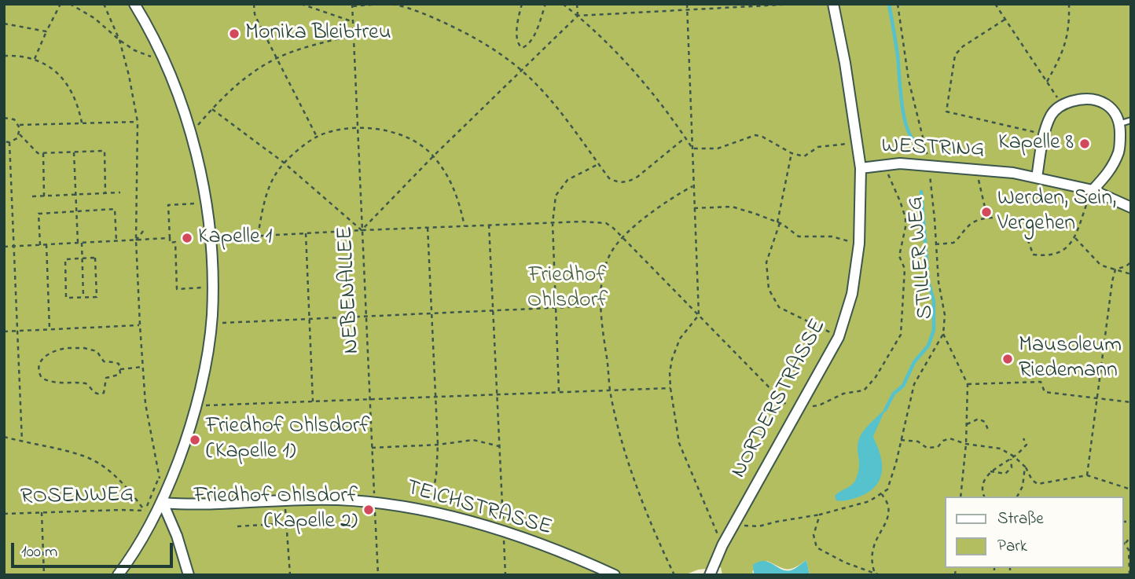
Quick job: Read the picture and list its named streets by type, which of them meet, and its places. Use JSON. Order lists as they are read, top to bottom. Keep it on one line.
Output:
{"streets":{"street":["WESTRING","NORDERSTRASSE","TEICHSTRASSE"],"path":["STILLER WEG","NEBENALLEE","ROSENWEG"]},"crossings":[["WESTRING","STILLER WEG"],["WESTRING","NORDERSTRASSE"],["NEBENALLEE","TEICHSTRASSE"]],"parks":["Friedhof Ohlsdorf"],"places":["Monika Bleibtreu","Kapelle 8","Werden, Sein, Vergehen","Kapelle 1","Mausoleum Riedemann","Friedhof Ohlsdorf (Kapelle 1)","Friedhof Ohlsdorf (Kapelle 2)"],"legend":["Straße","Park"],"scale_bar":"100 m"}
